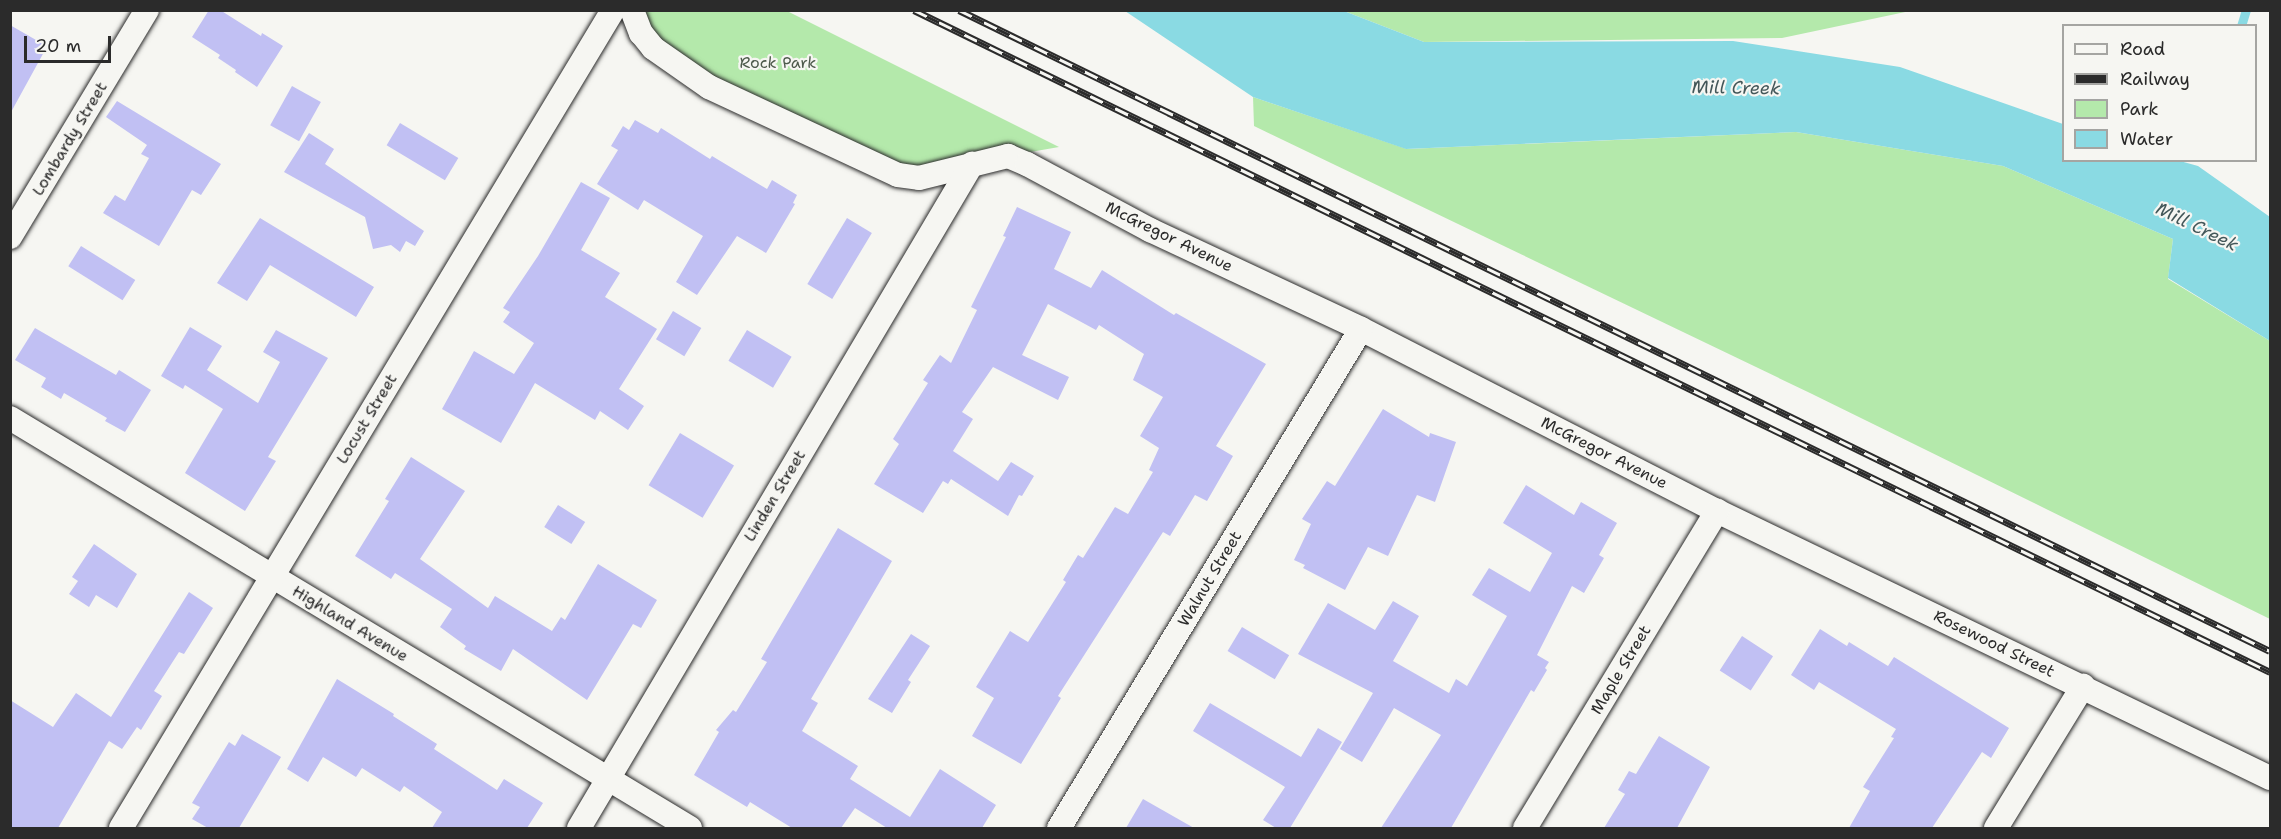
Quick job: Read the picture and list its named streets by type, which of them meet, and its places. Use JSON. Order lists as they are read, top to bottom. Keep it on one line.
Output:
{"streets":{"street":["Lombardy Street","McGregor Avenue","Locust Street","Linden Street","Walnut Street","Highland Avenue","Rosewood Street","Maple Street"]},"crossings":[["McGregor Avenue","Linden Street"],["McGregor Avenue","Walnut Street"],["McGregor Avenue","Rosewood Street"],["McGregor Avenue","Maple Street"],["Locust Street","Highland Avenue"],["Linden Street","Highland Avenue"],["Rosewood Street","Maple Street"]],"water":["Mill Creek"],"parks":["Rock Park"],"legend":["Road","Railway","Park","Water"],"scale_bar":"20 m"}
